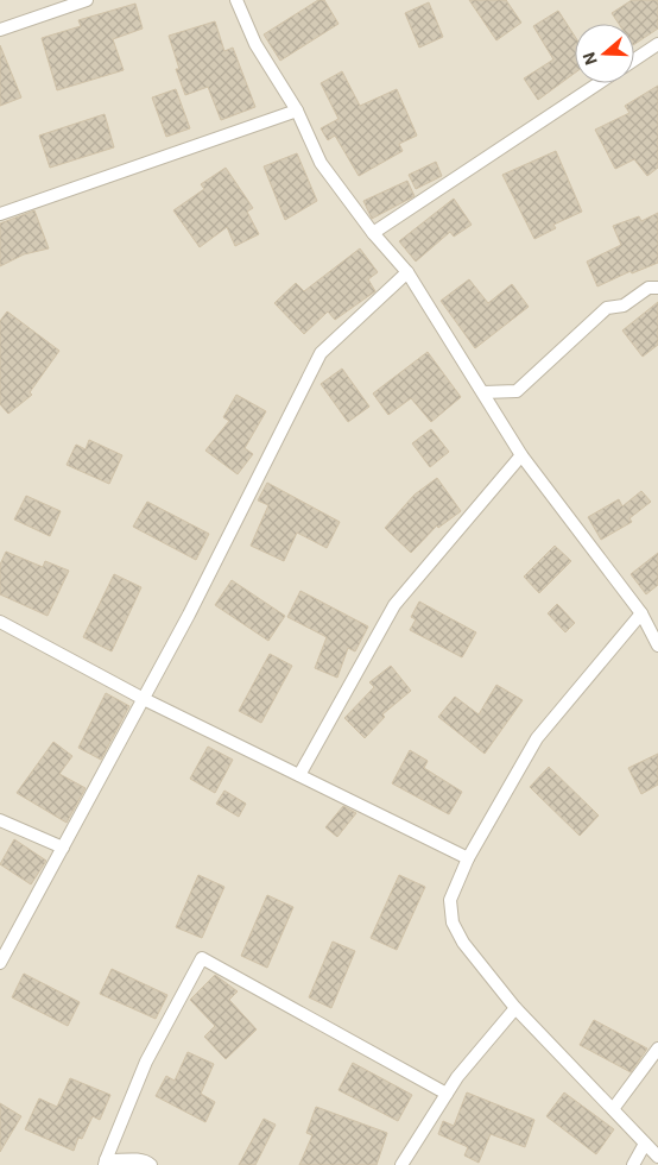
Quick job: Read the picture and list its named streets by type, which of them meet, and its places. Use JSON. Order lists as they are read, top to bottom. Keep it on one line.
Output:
{"north":"left"}
